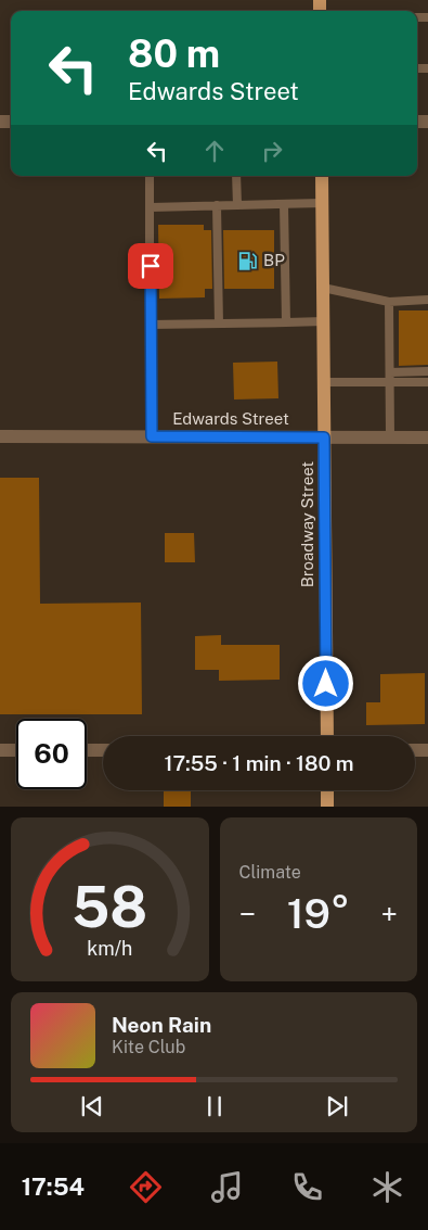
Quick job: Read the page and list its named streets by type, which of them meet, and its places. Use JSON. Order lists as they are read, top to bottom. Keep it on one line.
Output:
{"streets":{"main road":["Broadway Street"],"street":["Edwards Street"]},"crossings":[["Edwards Street","Broadway Street"]],"places":{"fuel station":["BP"]},"page":{"turn":["80 m","Edwards Street"],"limit":"60","trip":"17:55 · 1 min · 180 m","tile":"Climate","heat":["−","19°","+"],"song":["Neon Rain","Kite Club"],"tabs":"17:54","gauge":["58","km/h"]}}
